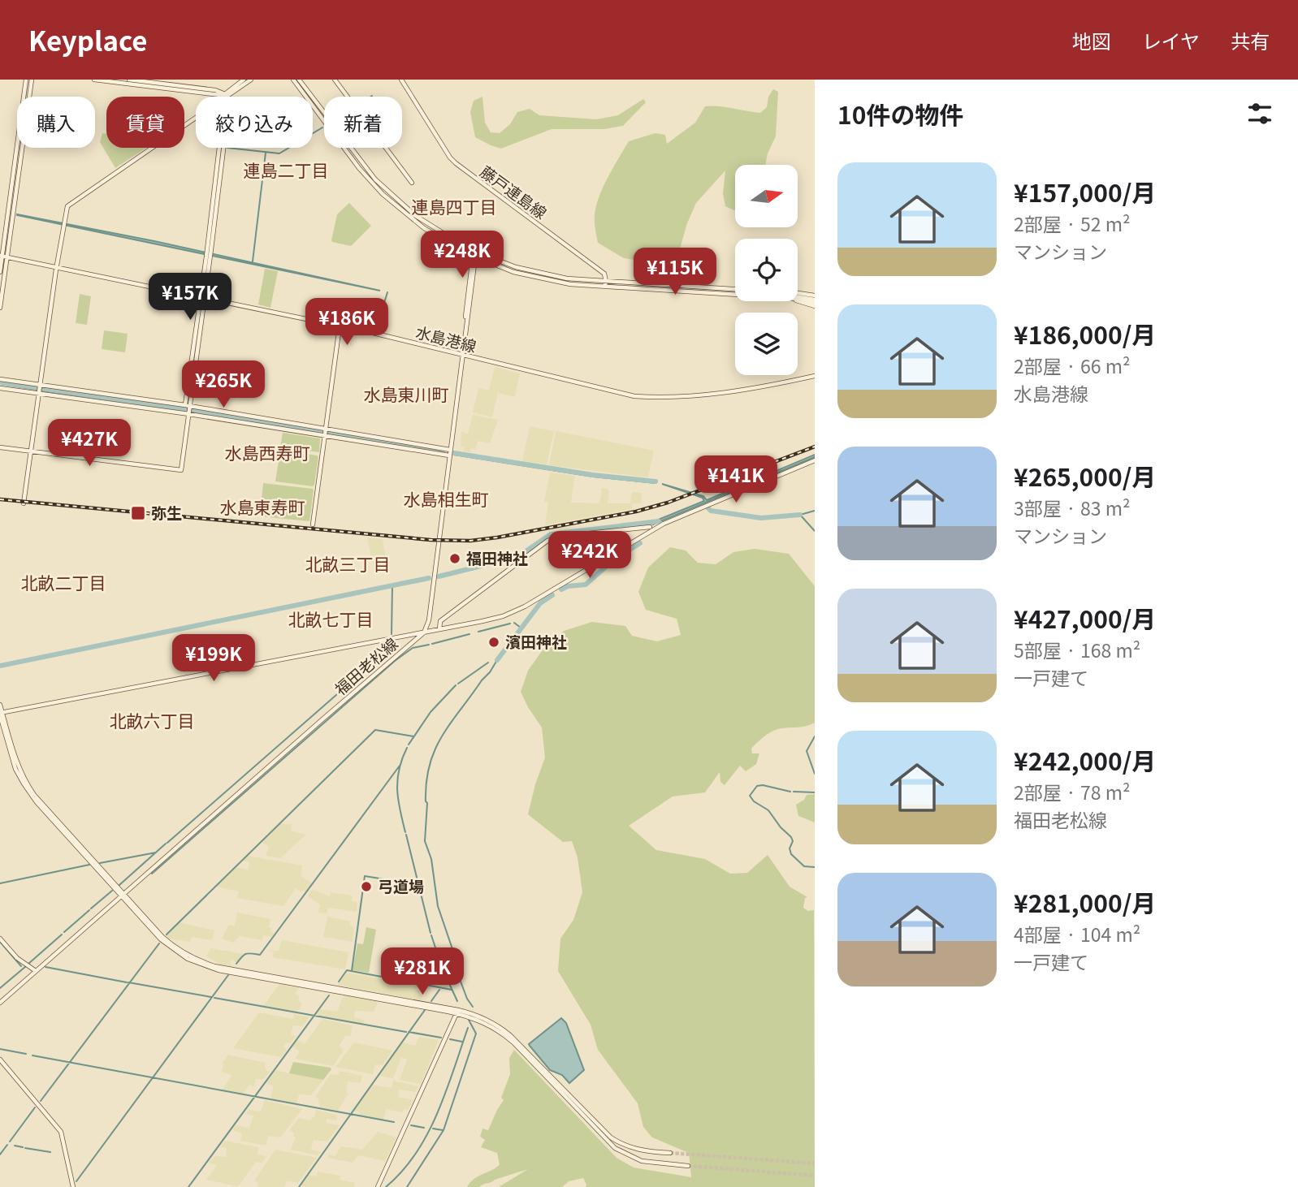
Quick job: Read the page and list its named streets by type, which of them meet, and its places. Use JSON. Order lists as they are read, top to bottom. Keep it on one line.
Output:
{"streets":{"street":["藤戸連島線","水島港線","福田老松線"]},"districts":["連島二丁目","連島四丁目","水島東川町","水島西寿町","水島相生町","水島東寿町","北畝三丁目","北畝二丁目","北畝七丁目","北畝六丁目"],"places":{"transit":["弥生"],"other":["福田神社","濱田神社","弓道場"]},"north":"right","page":{"header":"Keyplace","nav":["地図","レイヤ","共有"],"heading":"10件の物件","chip":["購入","賃貸","絞り込み","新着"],"list":[{"name":"¥157,000/月","note":"2部屋 · 52 m² · マンション"},{"name":"¥186,000/月","note":"2部屋 · 66 m² · 水島港線"},{"name":"¥265,000/月","note":"3部屋 · 83 m² · マンション"},{"name":"¥427,000/月","note":"5部屋 · 168 m² · 一戸建て"},{"name":"¥242,000/月","note":"2部屋 · 78 m² · 福田老松線"},{"name":"¥281,000/月","note":"4部屋 · 104 m² · 一戸建て"}],"price":["¥248K","¥115K","¥157K","¥186K","¥265K","¥427K","¥141K","¥242K","¥199K","¥281K"]}}
